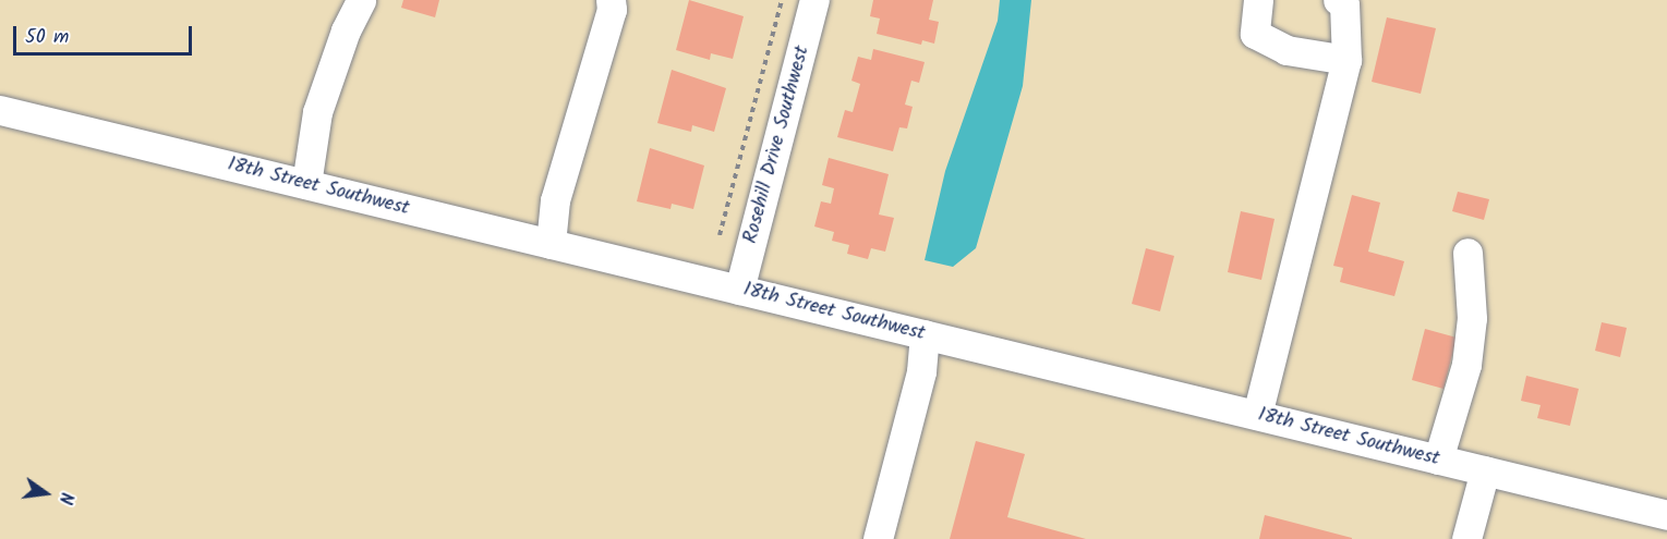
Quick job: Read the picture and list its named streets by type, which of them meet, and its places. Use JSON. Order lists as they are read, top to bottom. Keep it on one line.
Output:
{"streets":{"street":["Rosehill Drive Southwest","18th Street Southwest"]},"crossings":[["Rosehill Drive Southwest","18th Street Southwest"]],"scale_bar":"50 m","north":"right"}
